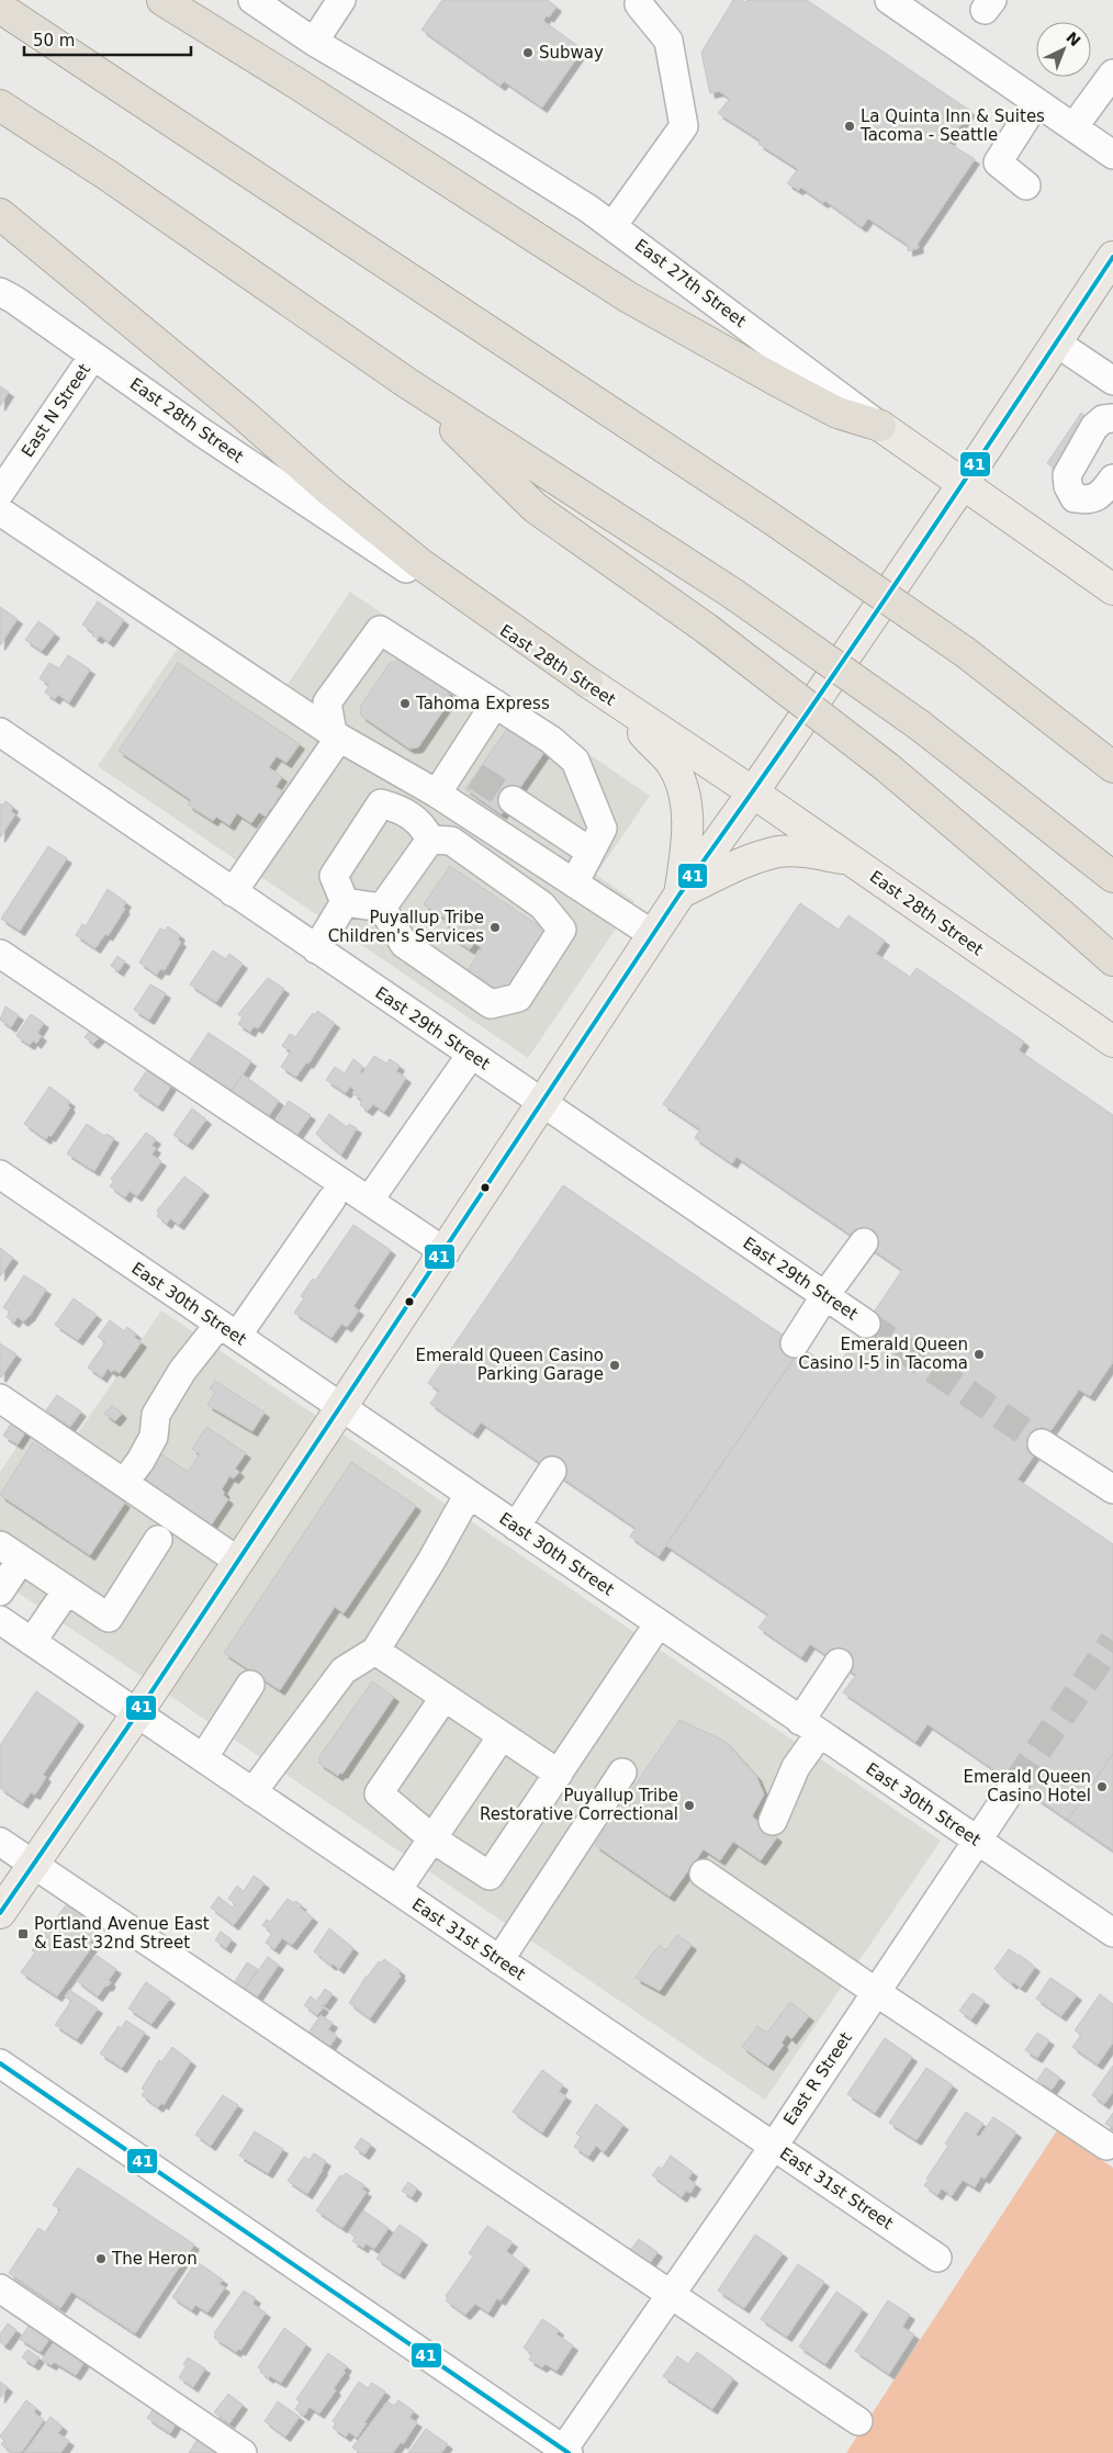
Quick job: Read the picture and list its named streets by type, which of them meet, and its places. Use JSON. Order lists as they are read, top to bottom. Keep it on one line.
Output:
{"streets":{"main road":["East 27th Street","East 28th Street"],"street":["East N Street","East 29th Street","East 30th Street","East 31st Street","East R Street"]},"crossings":[["East N Street","East 28th Street"],["East 30th Street","East R Street"],["East 31st Street","East R Street"]],"places":{"other":["Subway","La Quinta Inn & Suites Tacoma - Seattle","Tahoma Express","Puyallup Tribe Children's Services","Emerald Queen Casino I-5 in Tacoma","Emerald Queen Casino Parking Garage","Emerald Queen Casino Hotel","Puyallup Tribe Restorative Correctional","The Heron"],"transit":["Portland Avenue East & East 32nd Street"]},"lines":["transit line 41"],"scale_bar":"50 m","north":"top right"}
